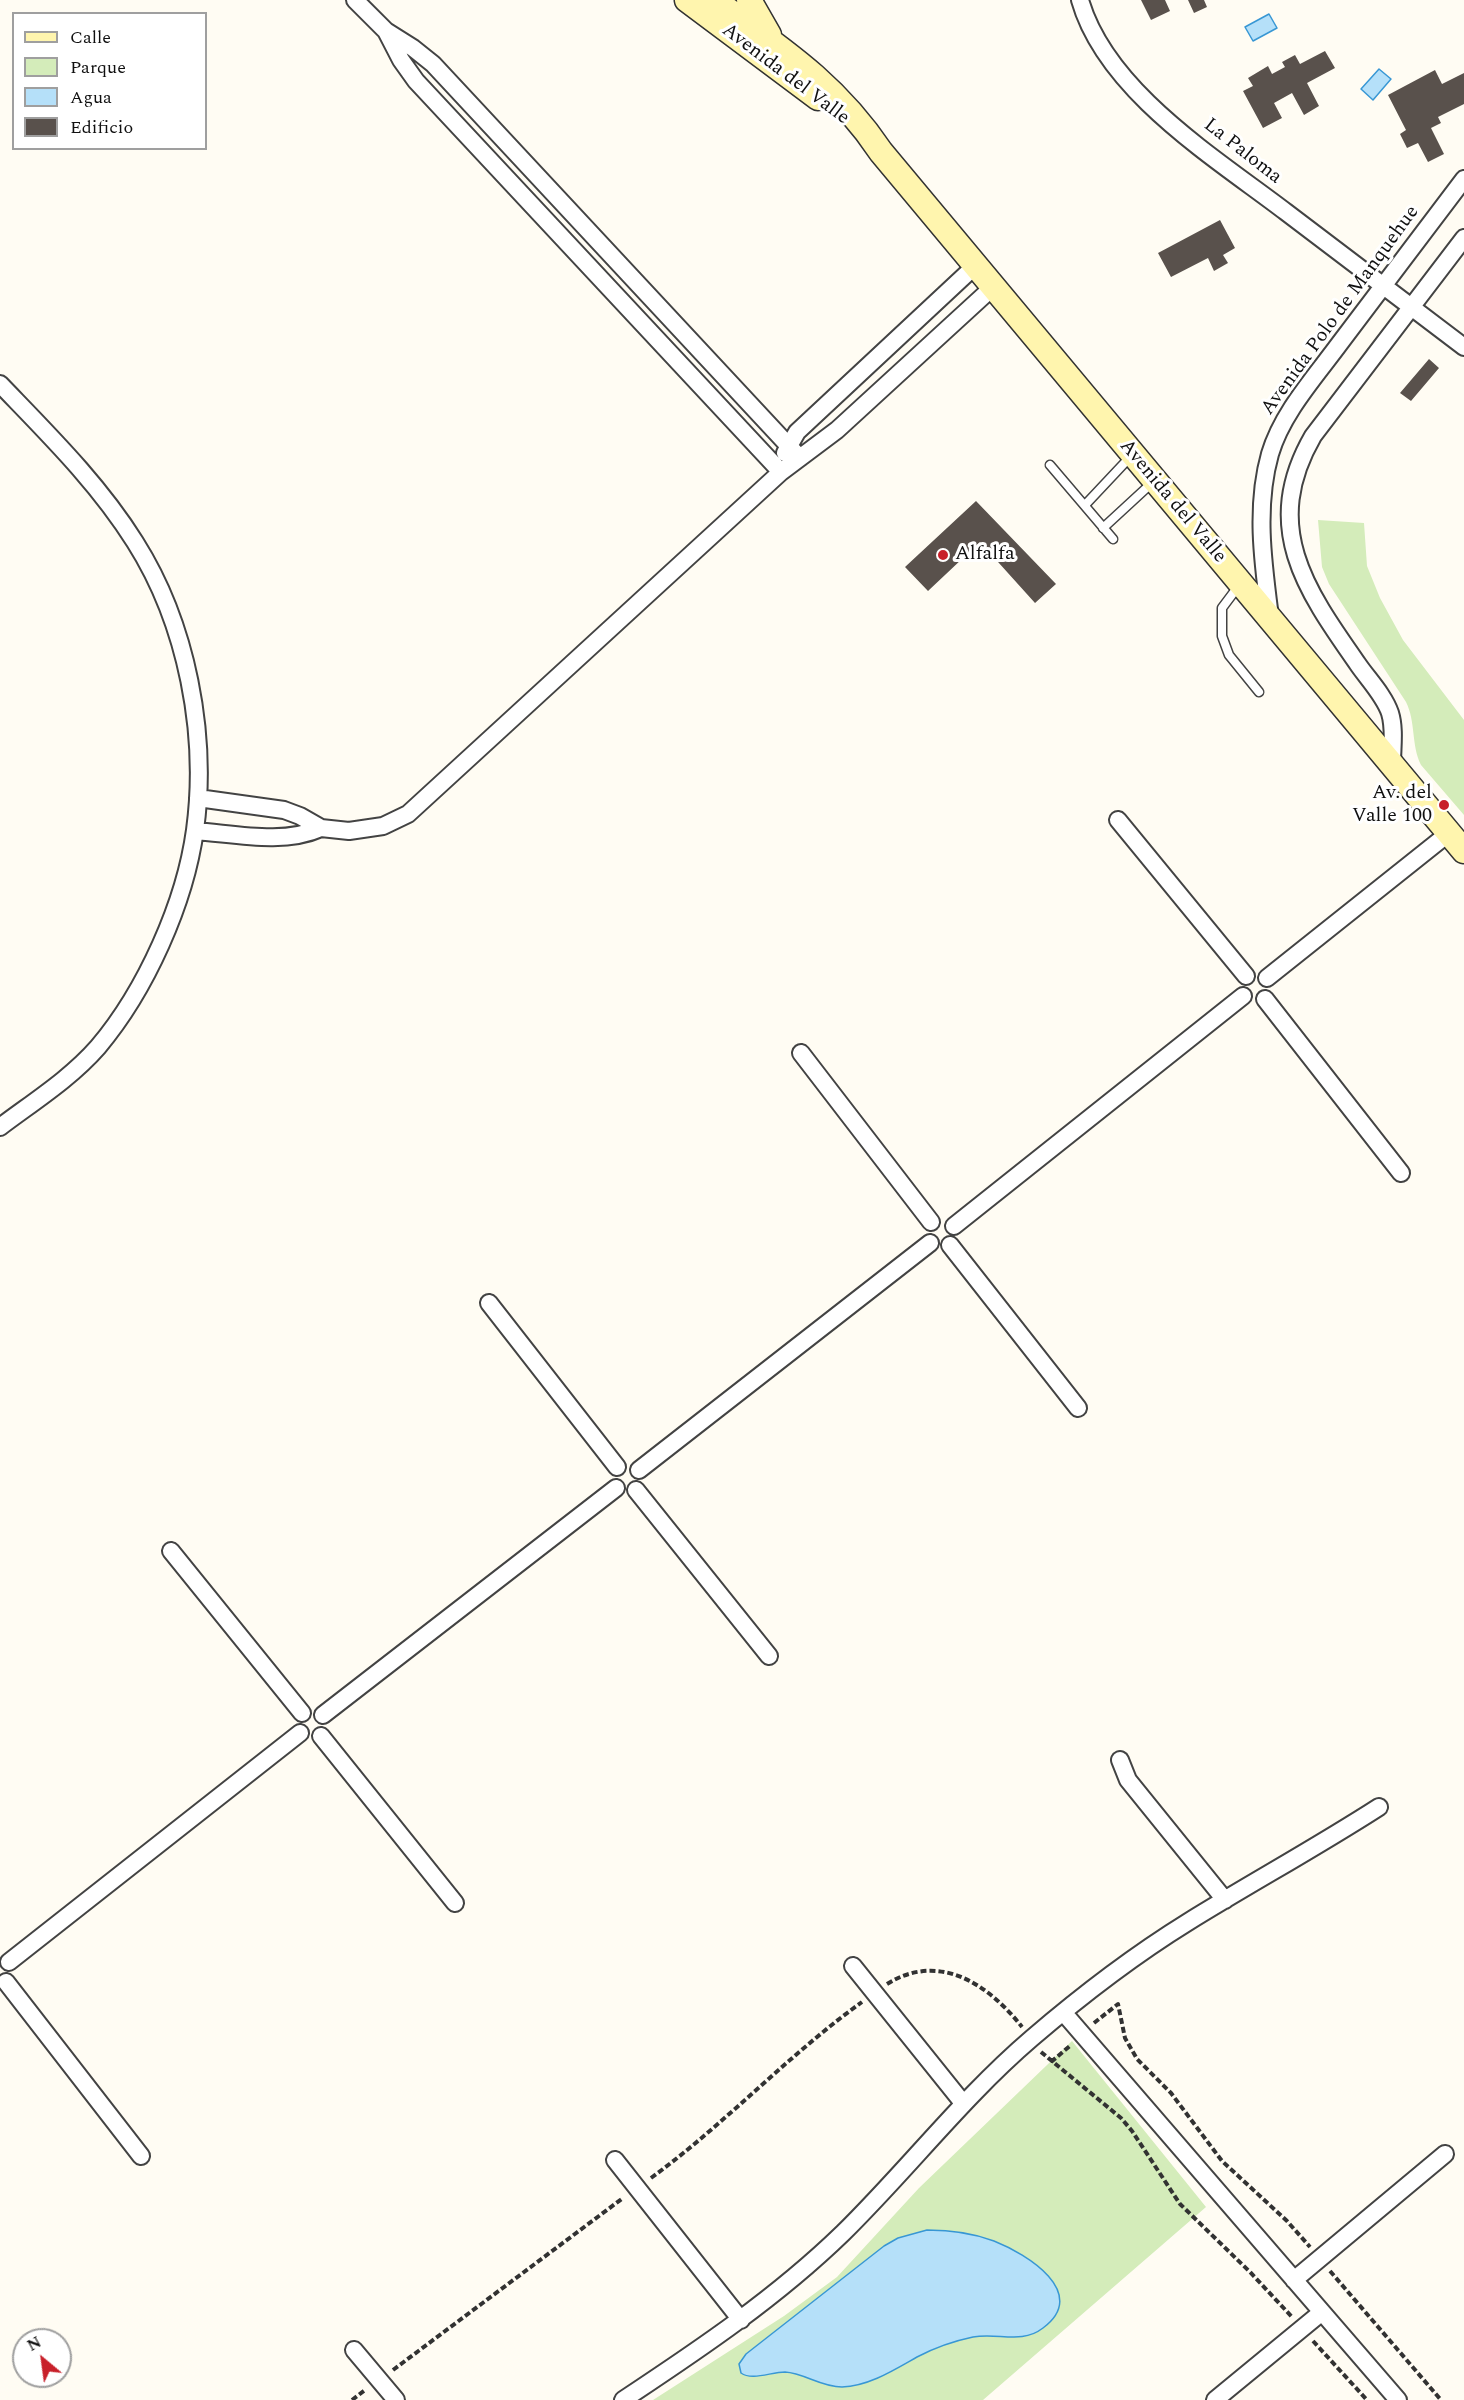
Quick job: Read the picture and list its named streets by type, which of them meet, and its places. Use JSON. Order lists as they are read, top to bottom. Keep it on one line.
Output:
{"streets":{"street":["Avenida del Valle","La Paloma","Avenida Polo de Manquehue"]},"crossings":[["Avenida del Valle","Avenida Polo de Manquehue"],["La Paloma","Avenida Polo de Manquehue"]],"places":["Alfalfa","Av. del Valle 100"],"legend":["Calle","Parque","Agua","Edificio"],"north":"top left"}
